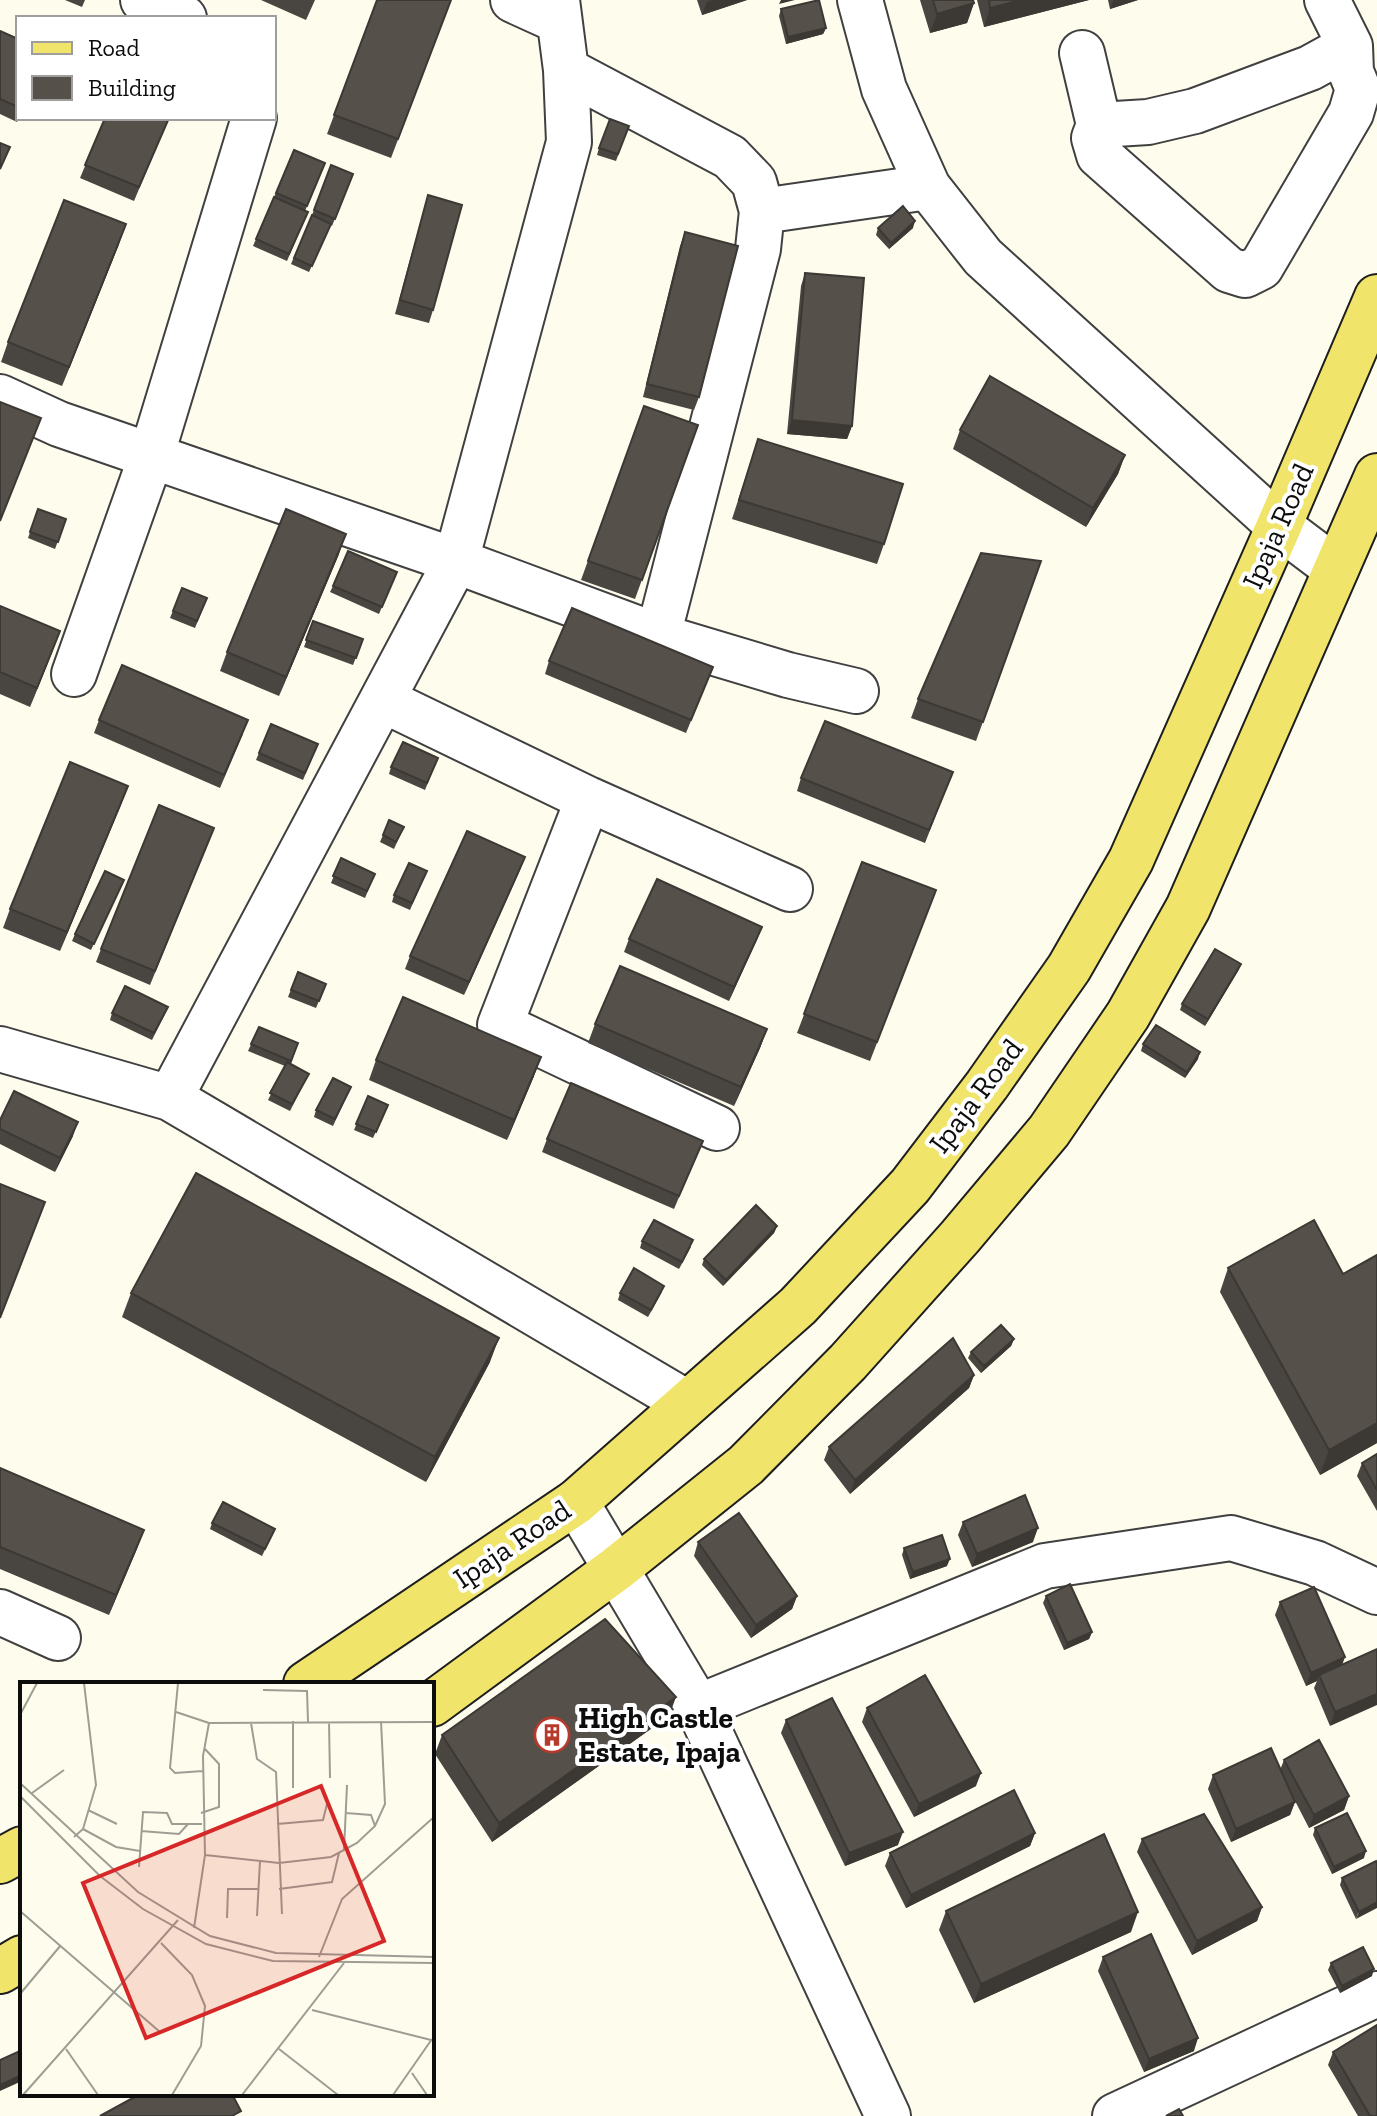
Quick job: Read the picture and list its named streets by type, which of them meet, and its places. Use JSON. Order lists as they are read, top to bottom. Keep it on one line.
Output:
{"streets":{"main road":["Ipaja Road"]},"places":{"building":["High Castle Estate, Ipaja"]},"legend":["Road","Building"]}
